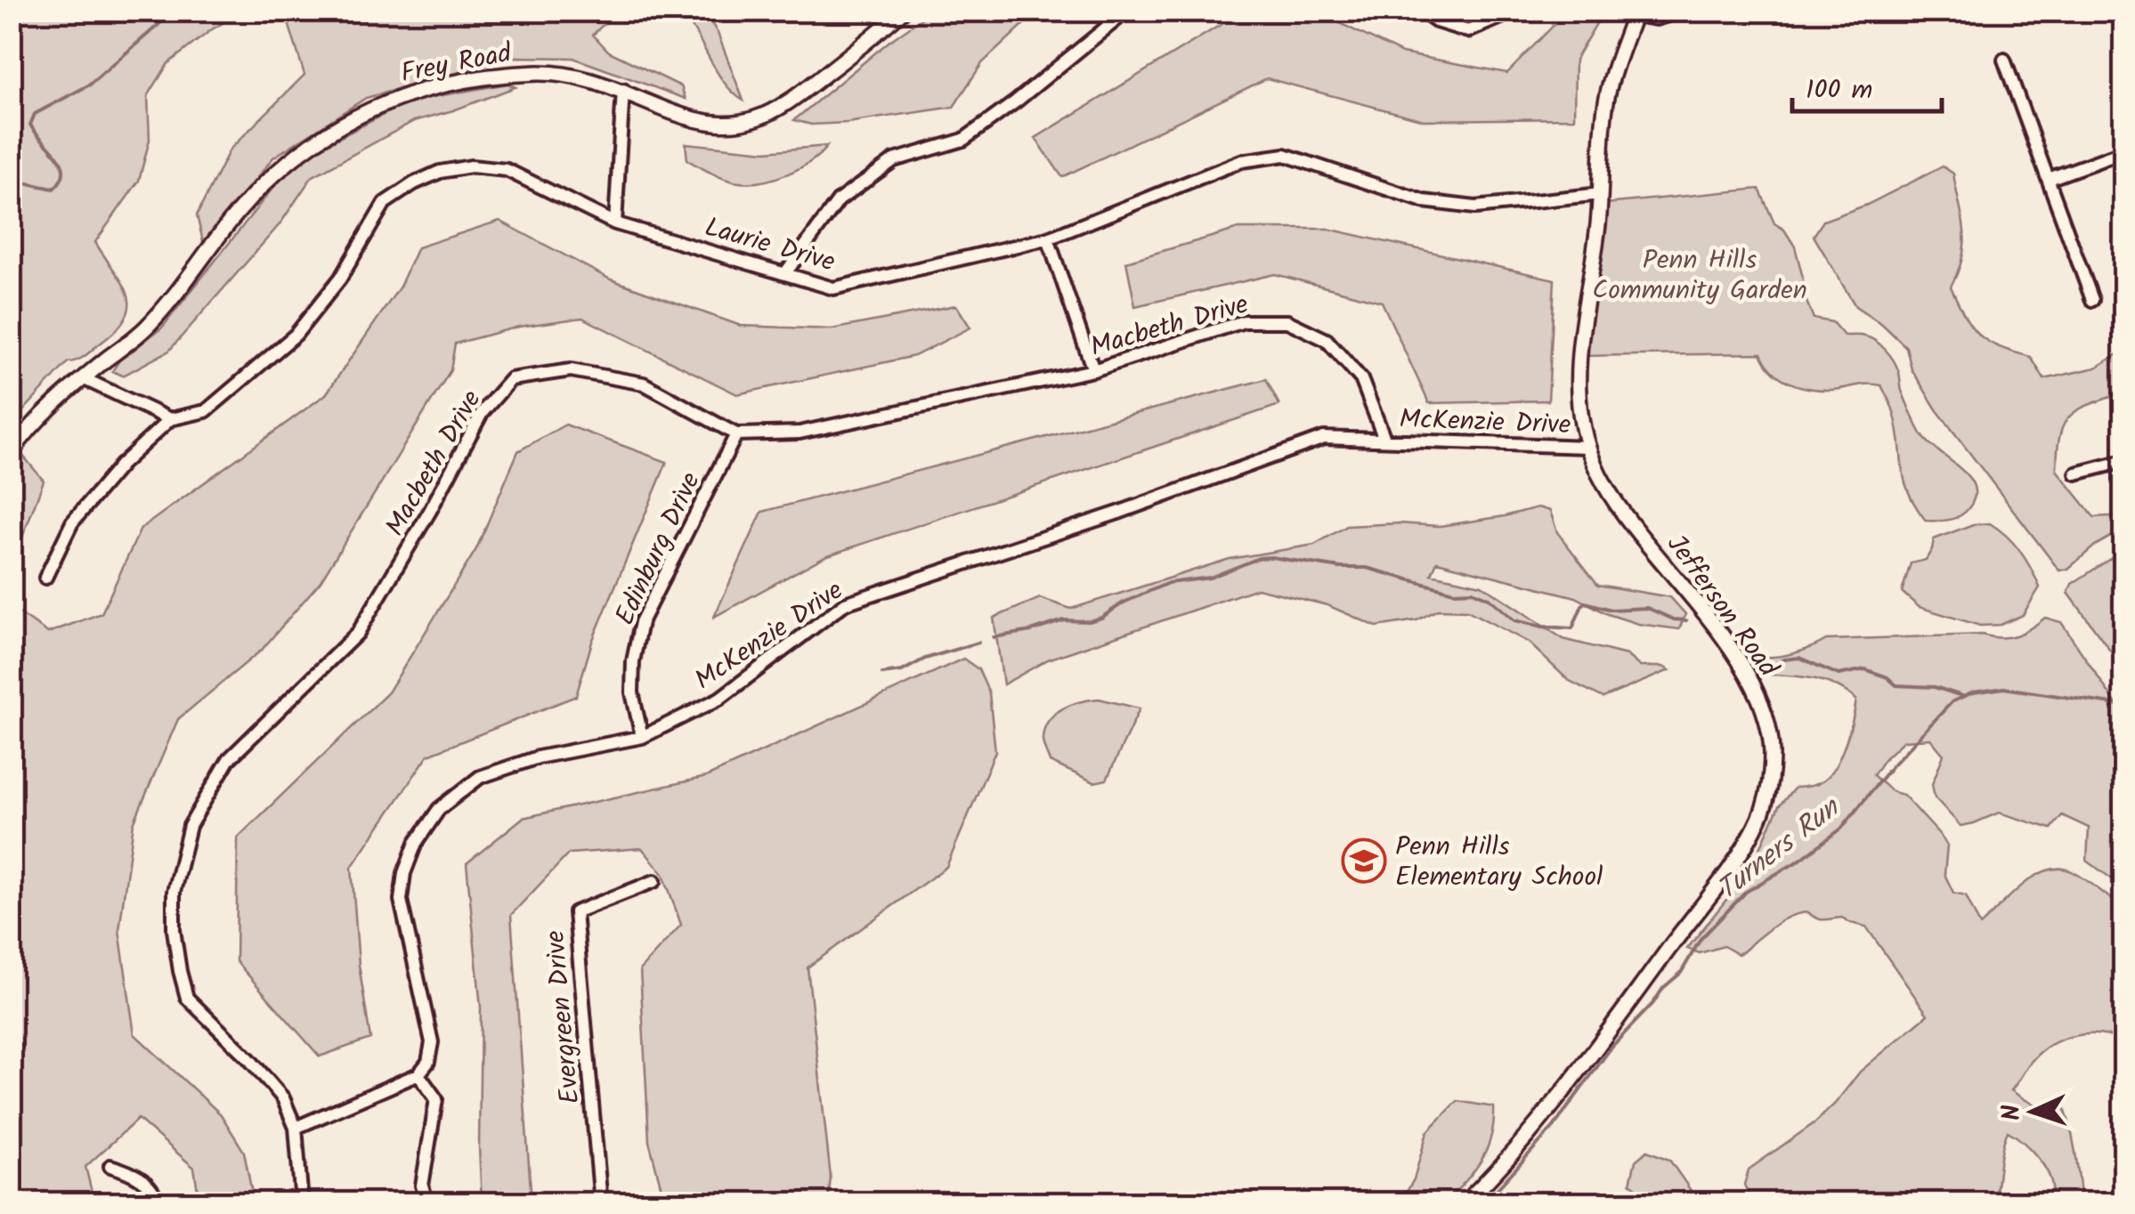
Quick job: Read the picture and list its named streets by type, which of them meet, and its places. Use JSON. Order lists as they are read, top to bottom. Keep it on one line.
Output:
{"streets":{"street":["Frey Road","Laurie Drive","Macbeth Drive","McKenzie Drive","Edinburg Drive","Jefferson Road","Evergreen Drive"]},"crossings":[["Laurie Drive","Jefferson Road"],["Macbeth Drive","McKenzie Drive"],["Macbeth Drive","Edinburg Drive"],["McKenzie Drive","Edinburg Drive"],["McKenzie Drive","Jefferson Road"]],"water":["Turners Run"],"parks":["Penn Hills Community Garden"],"places":{"school or university":["Penn Hills Elementary School"]},"scale_bar":"100 m","north":"left"}
